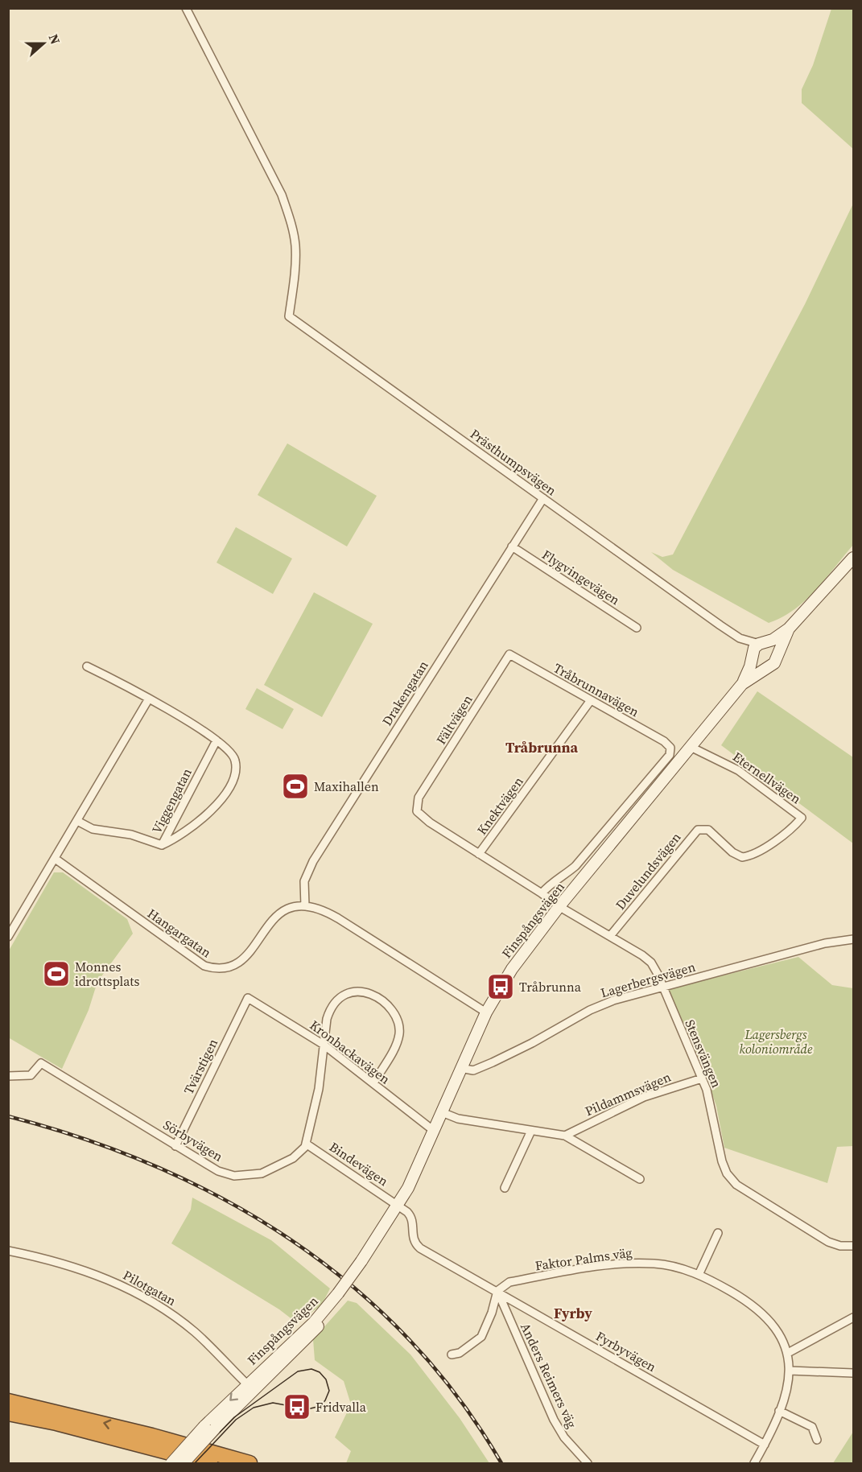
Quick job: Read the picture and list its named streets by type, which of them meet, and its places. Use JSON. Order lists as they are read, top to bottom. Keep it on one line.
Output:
{"streets":{"main road":["Finspångsvägen"],"street":["Prästhumpsvägen","Flygvingevägen","Tråbrunnavägen","Drakengatan","Fältvägen","Eternellvägen","Viggengatan","Knektvägen","Duvelundsvägen","Hangargatan","Lagerbergsvägen","Kronbackavägen","Stensvängen","Tvärstigen","Pildammsvägen","Sörbyvägen","Bindevägen","Faktor Palms väg","Pilotgatan","Fyrbyvägen","Anders Reimers väg"]},"crossings":[["Prästhumpsvägen","Drakengatan"],["Prästhumpsvägen","Finspångsvägen"],["Flygvingevägen","Drakengatan"],["Tråbrunnavägen","Fältvägen"],["Tråbrunnavägen","Knektvägen"],["Tråbrunnavägen","Stensvängen"],["Drakengatan","Hangargatan"],["Fältvägen","Stensvängen"],["Eternellvägen","Duvelundsvägen"],["Eternellvägen","Finspångsvägen"],["Knektvägen","Stensvängen"],["Duvelundsvägen","Stensvängen"],["Finspångsvägen","Lagerbergsvägen"],["Finspångsvägen","Kronbackavägen"],["Finspångsvägen","Stensvängen"],["Finspångsvägen","Bindevägen"],["Finspångsvägen","Pilotgatan"],["Finspångsvägen","Fyrbyvägen"],["Lagerbergsvägen","Stensvängen"],["Kronbackavägen","Tvärstigen"],["Stensvängen","Pildammsvägen"],["Tvärstigen","Sörbyvägen"],["Sörbyvägen","Bindevägen"],["Bindevägen","Fyrbyvägen"],["Faktor Palms väg","Fyrbyvägen"],["Faktor Palms väg","Anders Reimers väg"],["Fyrbyvägen","Anders Reimers väg"]],"districts":["Tråbrunna","Fyrby"],"parks":["Lagersbergs koloniområde"],"places":{"sports":["Maxihallen","Monnes idrottsplats"],"bus stop":["Tråbrunna","Fridvalla"]},"north":"right"}
